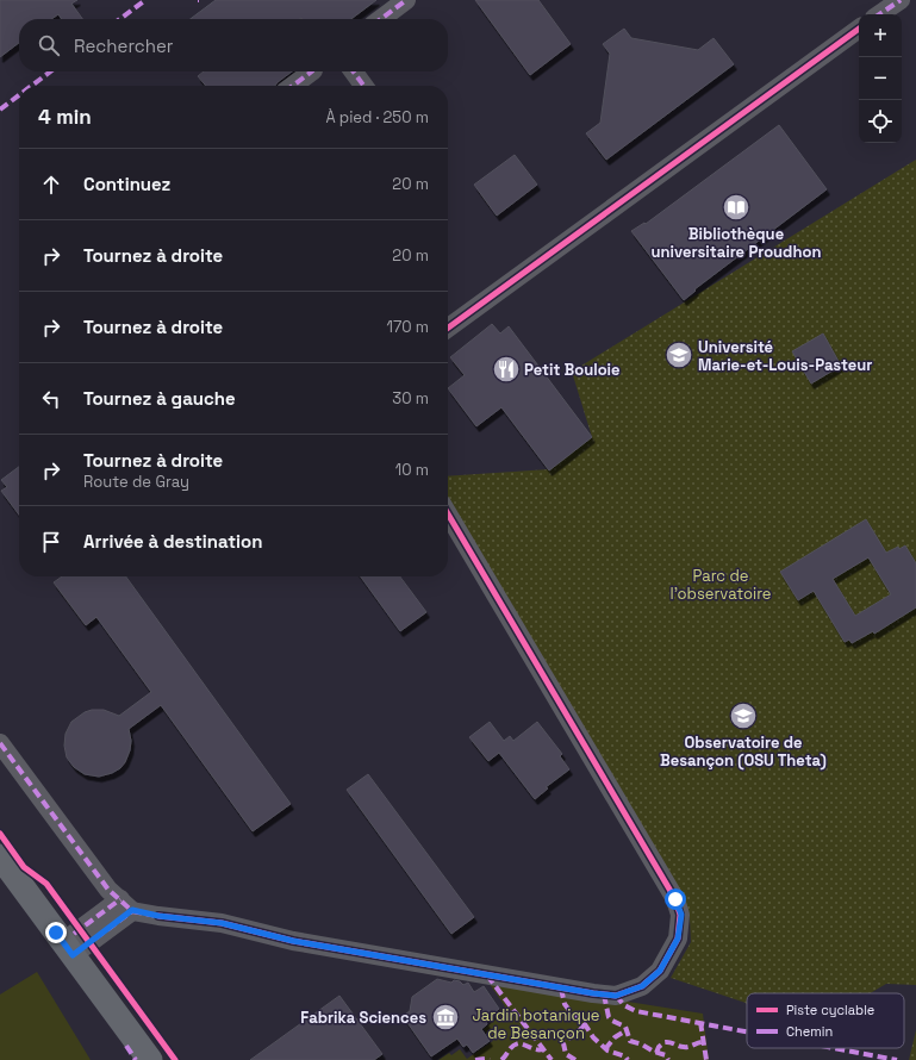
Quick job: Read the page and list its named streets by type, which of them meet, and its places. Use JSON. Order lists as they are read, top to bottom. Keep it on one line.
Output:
{"parks":["Parc de l'observatoire","Jardin botanique de Besançon"],"places":{"library":["Bibliothèque universitaire Proudhon"],"school or university":["Université Marie-et-Louis-Pasteur","Observatoire de Besançon (OSU Theta)"],"restaurant":["Petit Bouloie"],"museum":["Fabrika Sciences"]},"legend":["Piste cyclable","Chemin"],"page":{"map_buttons":["+","−"],"search":"Rechercher","heading":["4 min","À pied · 250 m"],"list":[["Continuez","20 m"],["Tournez à droite","20 m"],["Tournez à droite","170 m"],["Tournez à gauche","30 m"],["Tournez à droite","Route de Gray","10 m"],"Arrivée à destination"]}}
